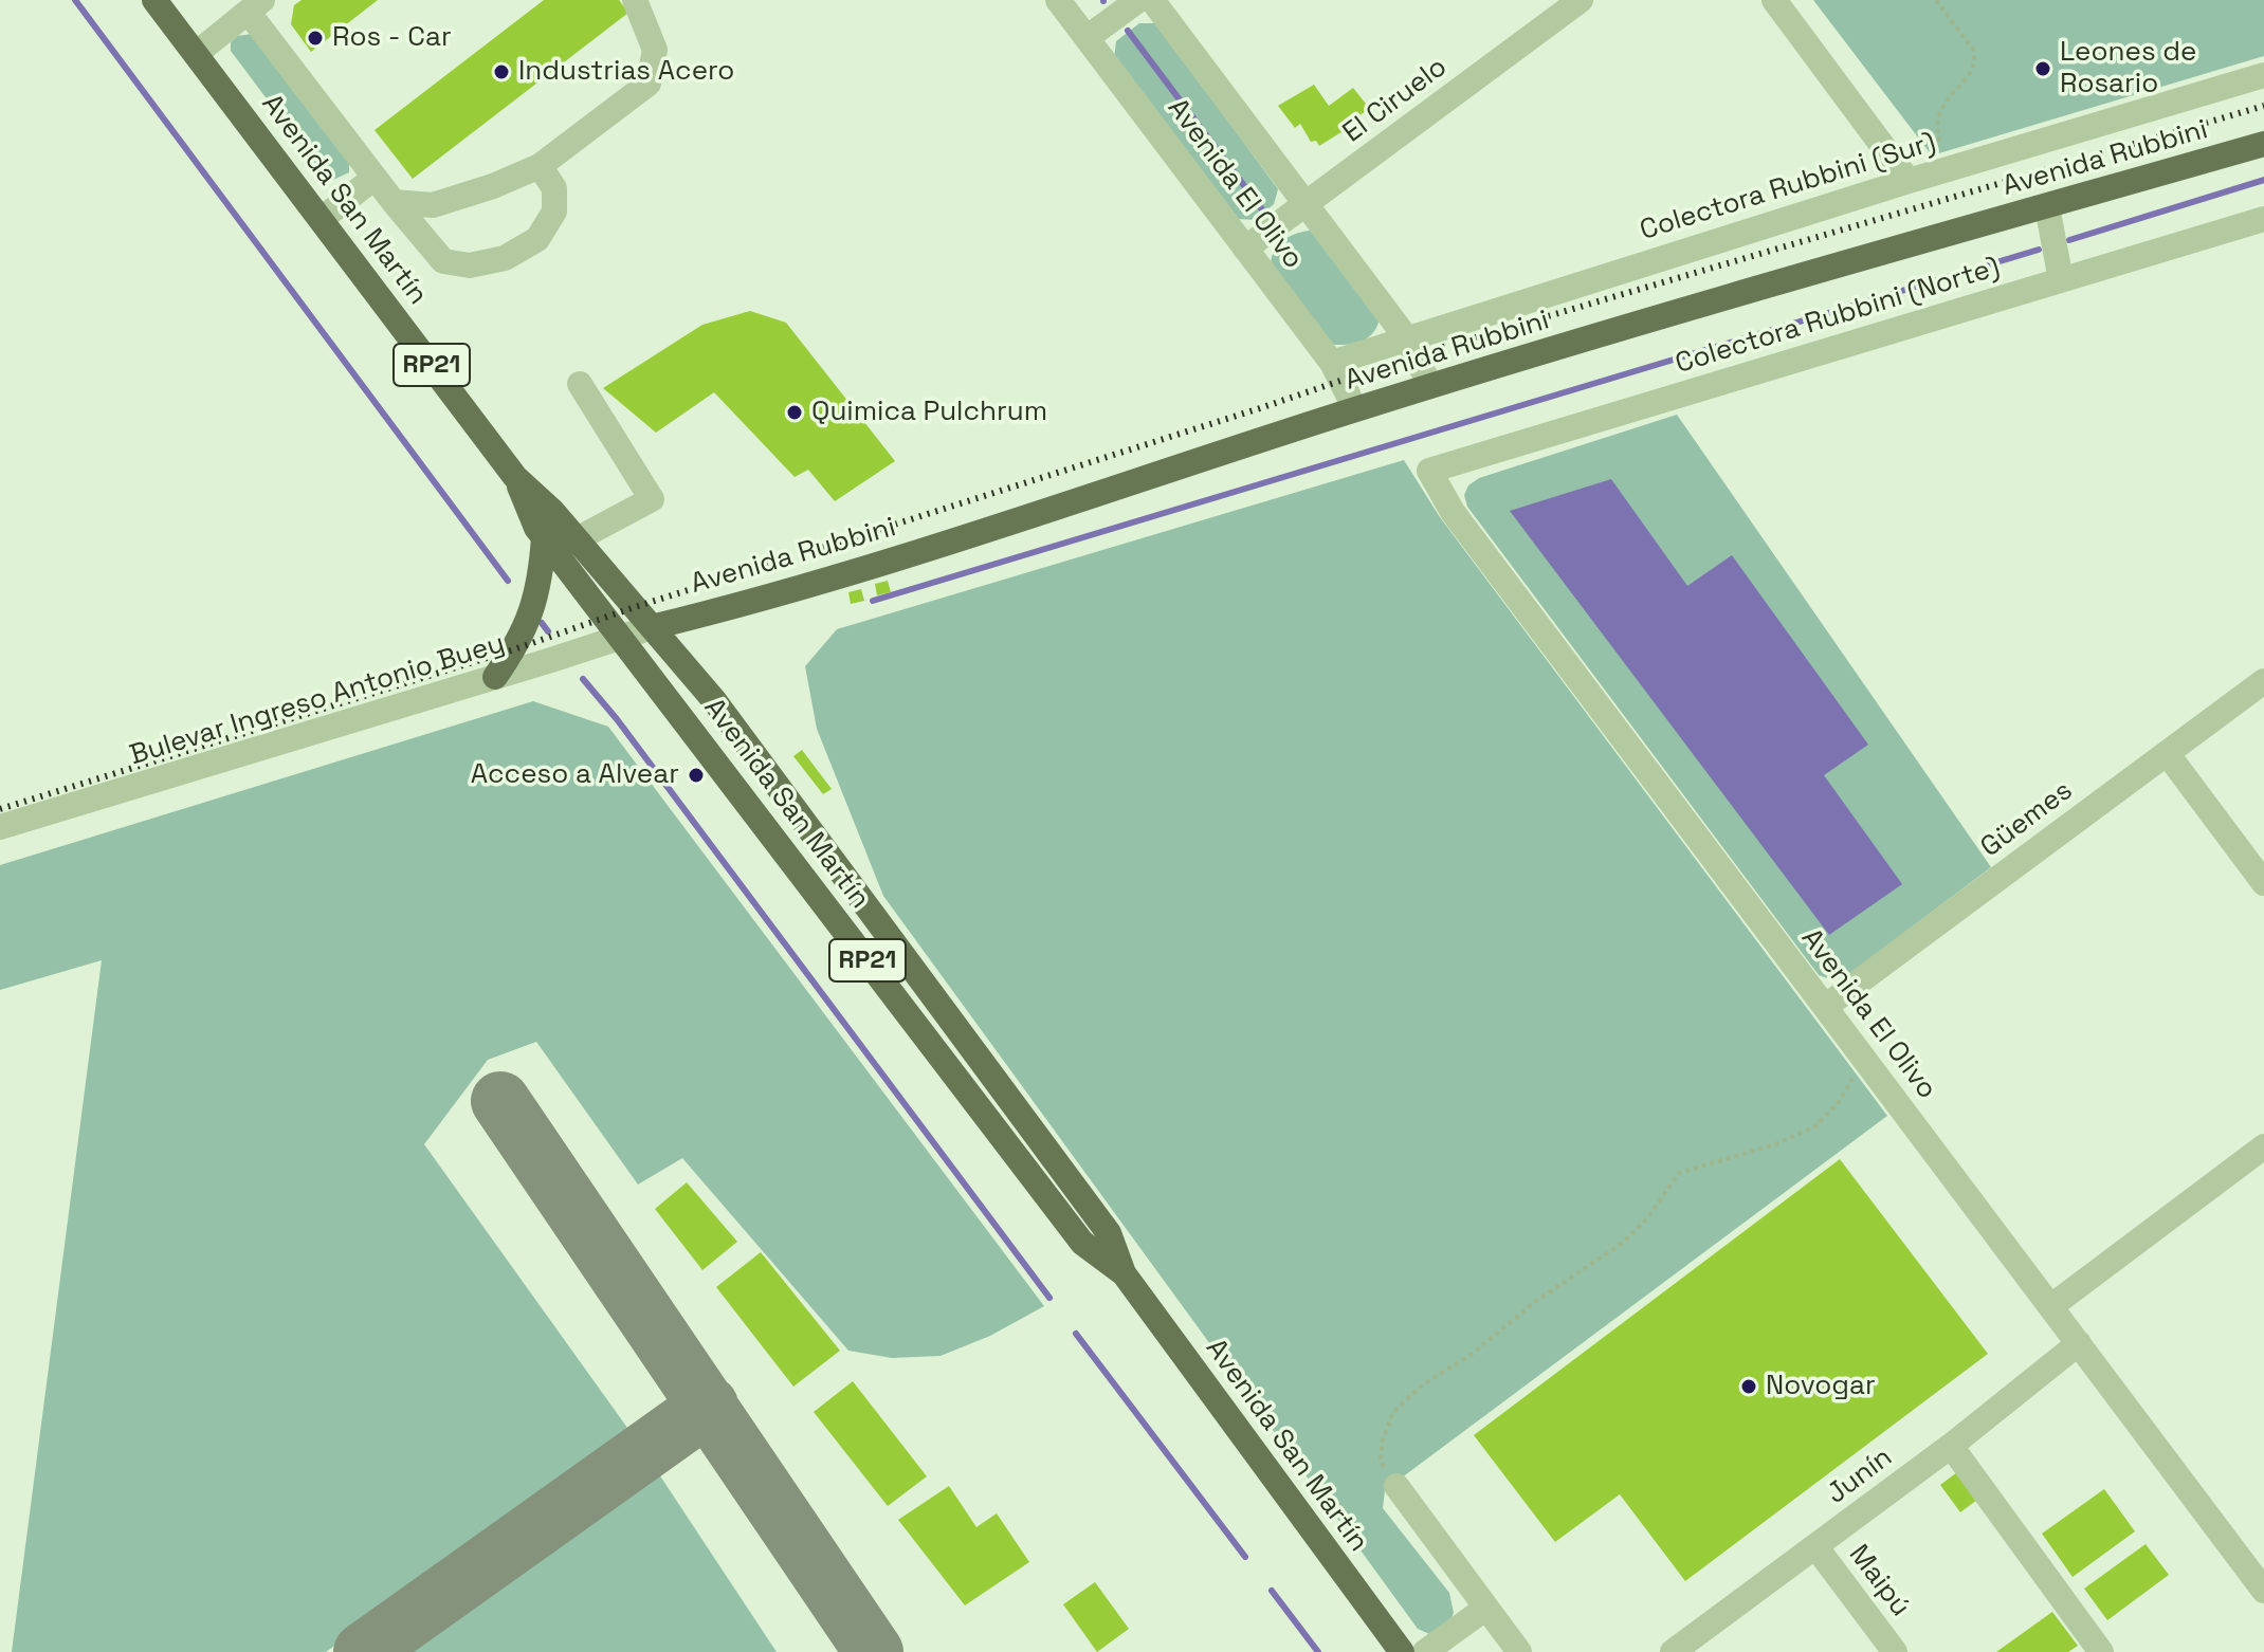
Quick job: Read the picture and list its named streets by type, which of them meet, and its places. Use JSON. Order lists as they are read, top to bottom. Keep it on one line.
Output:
{"streets":{"main road":["Avenida Rubbini","Avenida San Martín","RP21"],"street":["El Ciruelo","Avenida El Olivo","Colectora Rubbini (Sur)","Colectora Rubbini (Norte)","Bulevar Ingreso Antonio Buey","Güemes","Junín","Maipú"]},"crossings":[["El Ciruelo","Avenida El Olivo"],["Avenida Rubbini","Avenida El Olivo"],["Avenida Rubbini","Avenida San Martín"],["Avenida Rubbini","Bulevar Ingreso Antonio Buey"],["Avenida El Olivo","Colectora Rubbini (Sur)"],["Avenida El Olivo","Colectora Rubbini (Norte)"],["Avenida El Olivo","Güemes"],["Avenida El Olivo","Junín"],["Avenida San Martín","Bulevar Ingreso Antonio Buey"],["Junín","Maipú"]],"places":["Ros - Car","Leones de Rosario","Industrias Acero","Quimica Pulchrum","Acceso a Alvear","Novogar"]}
